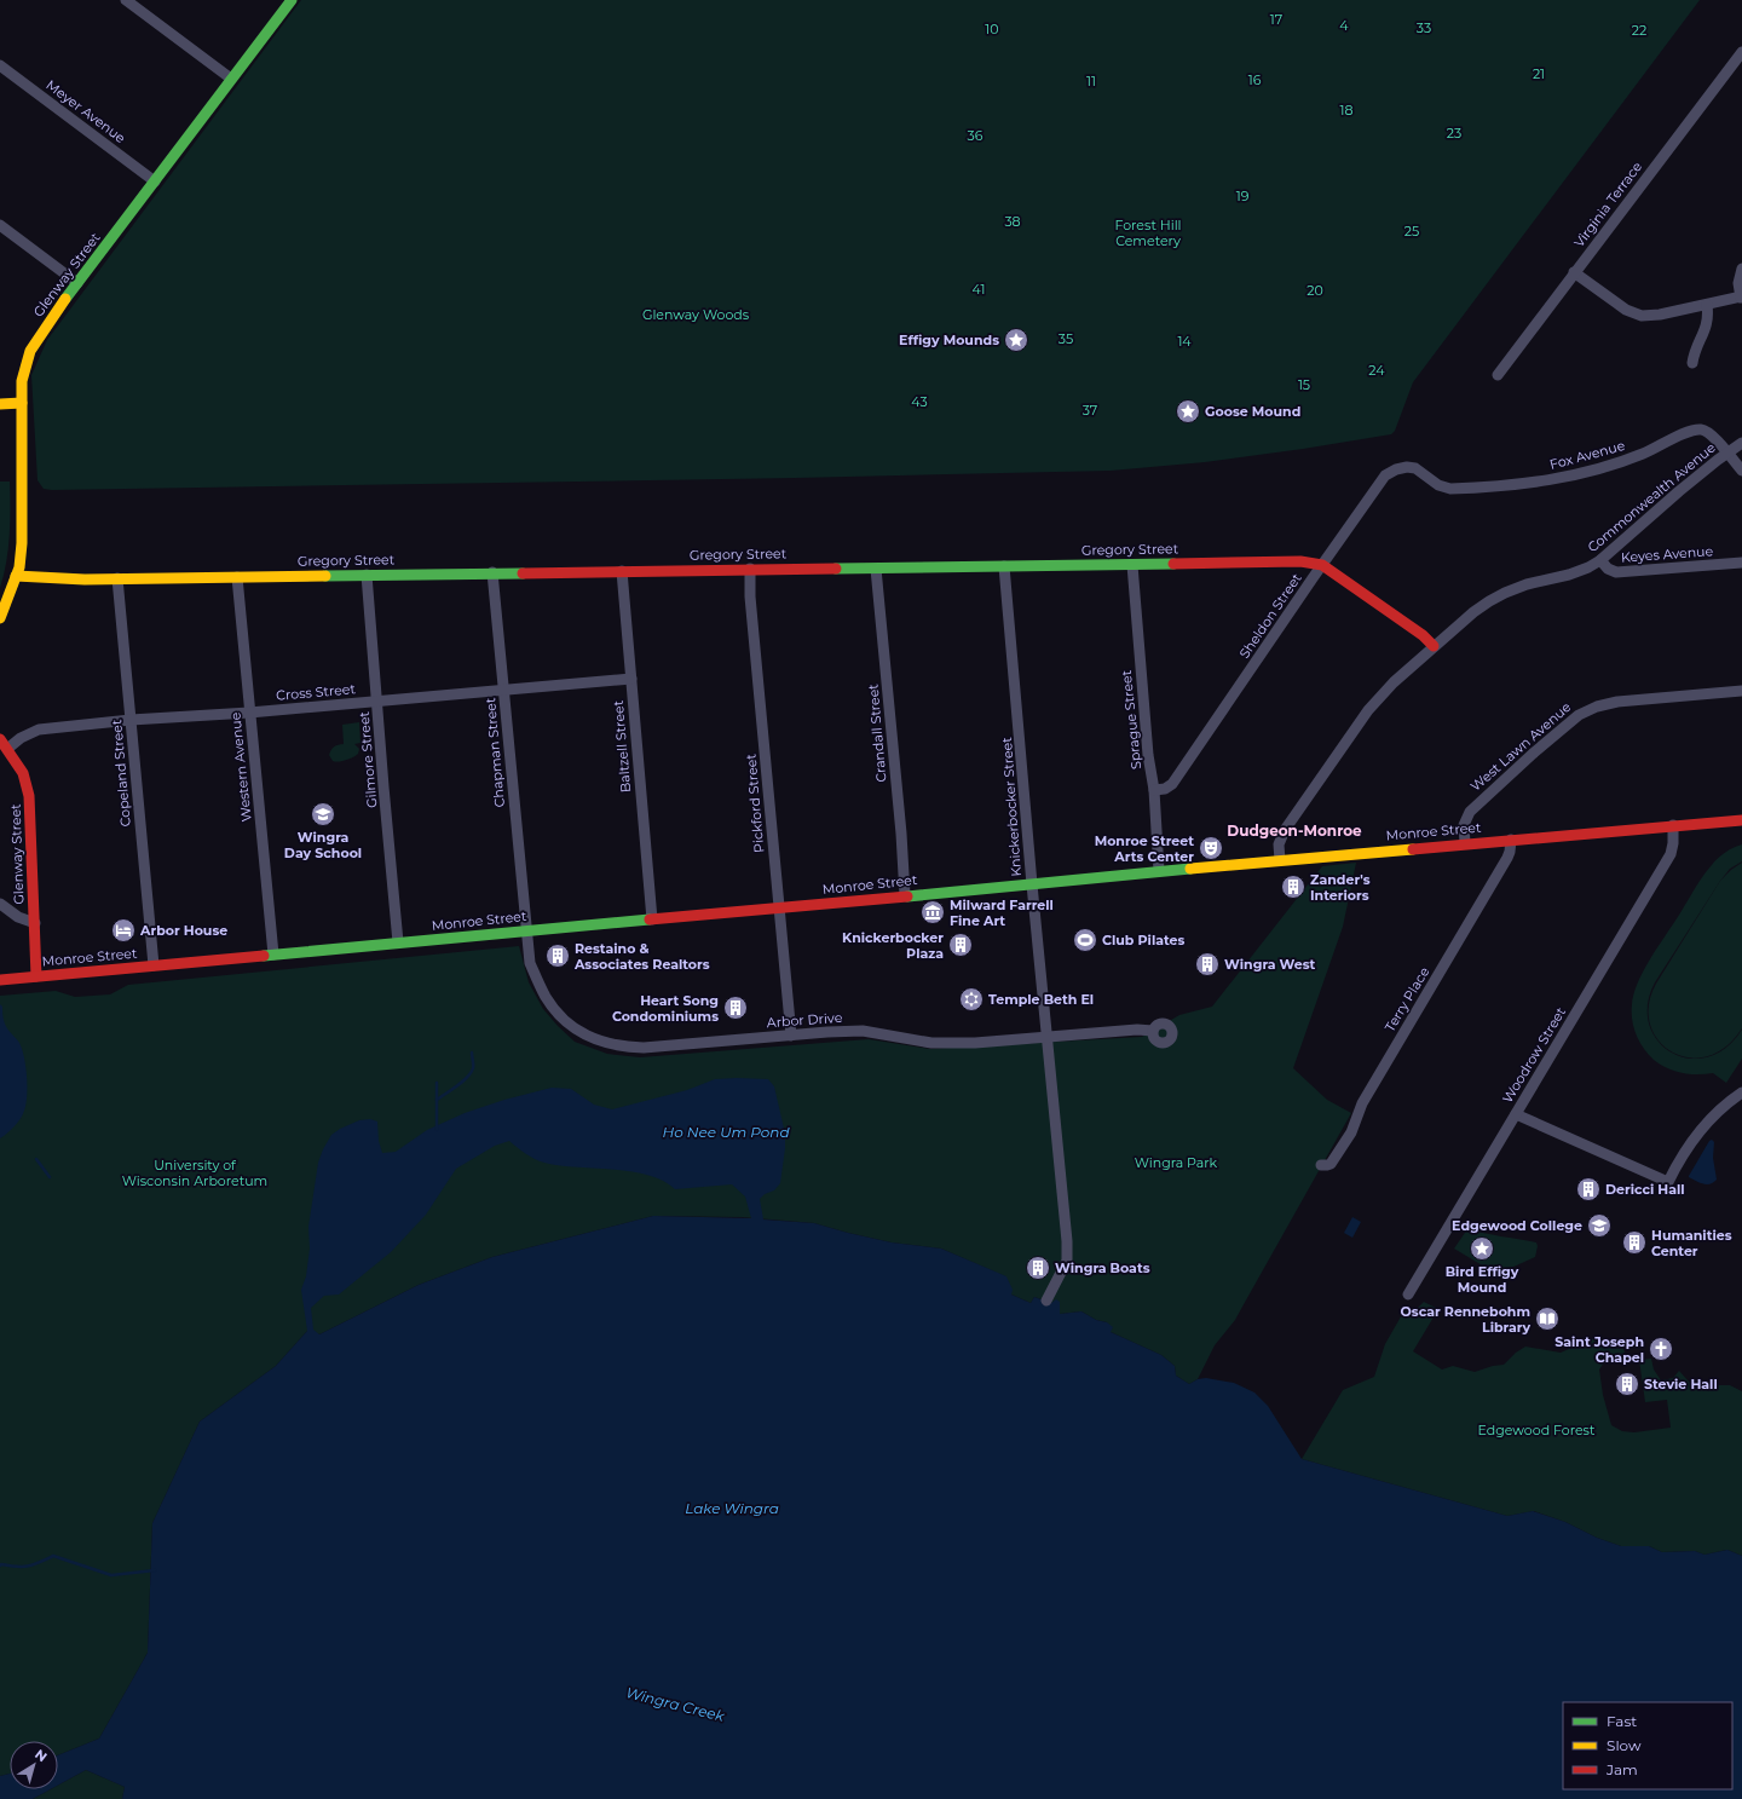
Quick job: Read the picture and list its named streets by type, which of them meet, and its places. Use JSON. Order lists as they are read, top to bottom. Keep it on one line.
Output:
{"streets":{"street":["Meyer Avenue","Virginia Terrace","Glenway Street","Fox Avenue","Commonwealth Avenue","Gregory Street","Keyes Avenue","Sheldon Street","Cross Street","Sprague Street","Crandall Street","Baltzell Street","West Lawn Avenue","Chapman Street","Gilmore Street","Western Avenue","Copeland Street","Pickford Street","Knickerbocker Street","Monroe Street","Terry Place","Arbor Drive","Woodrow Street"]},"crossings":[["Meyer Avenue","Glenway Street"],["Glenway Street","Gregory Street"],["Glenway Street","Cross Street"],["Glenway Street","Monroe Street"],["Fox Avenue","Commonwealth Avenue"],["Fox Avenue","Sheldon Street"],["Commonwealth Avenue","Gregory Street"],["Commonwealth Avenue","Keyes Avenue"],["Commonwealth Avenue","Monroe Street"],["Gregory Street","Sheldon Street"],["Gregory Street","Sprague Street"],["Gregory Street","Crandall Street"],["Gregory Street","Baltzell Street"],["Gregory Street","Chapman Street"],["Gregory Street","Gilmore Street"],["Gregory Street","Western Avenue"],["Gregory Street","Copeland Street"],["Gregory Street","Pickford Street"],["Gregory Street","Knickerbocker Street"],["Sheldon Street","Sprague Street"],["Cross Street","Baltzell Street"],["Cross Street","Chapman Street"],["Cross Street","Gilmore Street"],["Cross Street","Western Avenue"],["Cross Street","Copeland Street"],["Sprague Street","Monroe Street"],["Crandall Street","Monroe Street"],["Baltzell Street","Monroe Street"],["West Lawn Avenue","Monroe Street"],["Chapman Street","Monroe Street"],["Chapman Street","Arbor Drive"],["Gilmore Street","Monroe Street"],["Western Avenue","Monroe Street"],["Copeland Street","Monroe Street"],["Pickford Street","Monroe Street"],["Pickford Street","Arbor Drive"],["Knickerbocker Street","Monroe Street"],["Knickerbocker Street","Arbor Drive"],["Monroe Street","Terry Place"],["Monroe Street","Arbor Drive"],["Monroe Street","Woodrow Street"]],"districts":["Dudgeon-Monroe"],"water":["Ho Nee Um Pond","Lake Wingra","Wingra Creek"],"parks":["17","4","33","10","22","21","16","11","18","23","36","19","38","Forest Hill Cemetery","25","41","20","Glenway Woods","35","14","24","15","43","37","Wingra Park","University of Wisconsin Arboretum","Edgewood Forest"],"places":{"place":["Effigy Mounds","Goose Mound","Bird Effigy Mound"],"school or university":["Wingra Day School","Edgewood College"],"theatre":["Monroe Street Arts Center"],"building":["Zander's Interiors","Knickerbocker Plaza","Restaino & Associates Realtors","Wingra West","Heart Song Condominiums","Dericci Hall","Humanities Center","Wingra Boats","Stevie Hall"],"museum":["Milward Farrell Fine Art"],"hotel":["Arbor House"],"sports":["Club Pilates"],"synagogue":["Temple Beth El"],"library":["Oscar Rennebohm Library"],"church":["Saint Joseph Chapel"]},"legend":["Fast","Slow","Jam"],"north":"top right"}
